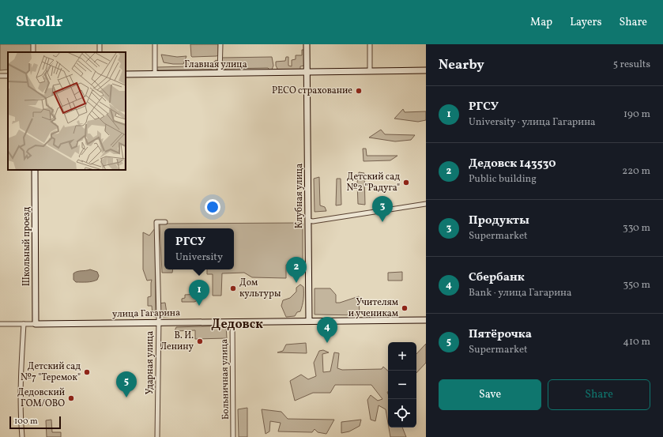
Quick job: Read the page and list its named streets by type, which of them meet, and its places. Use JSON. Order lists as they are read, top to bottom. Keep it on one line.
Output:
{"streets":{"street":["Главная улица","Клубная улица","Школьный проезд","улица Гагарина","Ударная улица","Больничная улица"]},"crossings":[["Главная улица","Клубная улица"],["Клубная улица","улица Гагарина"],["Школьный проезд","улица Гагарина"],["улица Гагарина","Ударная улица"],["улица Гагарина","Больничная улица"]],"districts":["Дедовск"],"places":["РЕСО страхование","Детский сад №2 \"Радуга\"","Дом культуры","Учителям и ученикам","В. И. Ленину","Детский сад №7 \"Теремок\"","Дедовский ГОМ/ОВО"],"scale_bar":"100 m","page":{"header":"Strollr","nav":["Map","Layers","Share"],"heading":["Nearby","5 results"],"list":[{"mark":"1","name":"РГСУ","note":"University · улица Гагарина","value":"190 m"},{"mark":"2","name":"Дедовск 143530","note":"Public building","value":"220 m"},{"mark":"3","name":"Продукты","note":"Supermarket","value":"330 m"},{"mark":"4","name":"Сбербанк","note":"Bank · улица Гагарина","value":"350 m"},{"mark":"5","name":"Пятёрочка","note":"Supermarket","value":"410 m"}],"pins":["3","2","1","4","5"],"popup":["РГСУ","University"],"map_buttons":["+","−"],"buttons":["Save","Share"],"scale":"100 m"}}
